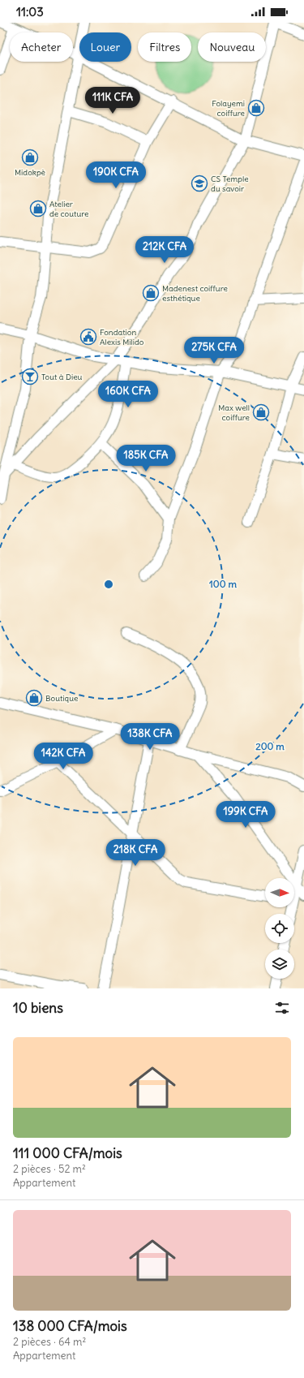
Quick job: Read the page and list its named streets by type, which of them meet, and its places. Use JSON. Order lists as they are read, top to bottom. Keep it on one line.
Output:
{"places":{"shop":["Folayemi coiffure","Midokpè","Atelier de couture","Madenest coiffure esthétique","Max well coiffure","Boutique"],"school or university":["CS Temple du savoir"],"public building":["Fondation Alexis Milido"],"bar":["Tout à Dieu"]},"north":"right","page":{"status":"11:03","chip":["Acheter","Louer","Filtres","Nouveau"],"price":["111K CFA","190K CFA","212K CFA","275K CFA","160K CFA","185K CFA","138K CFA","142K CFA","199K CFA","218K CFA"],"heading":"10 biens","list":[{"name":"111 000 CFA/mois","note":"2 pièces · 52 m² · Appartement"},{"name":"138 000 CFA/mois","note":"2 pièces · 64 m² · Appartement"}]},"rings":["100 m","200 m"]}
